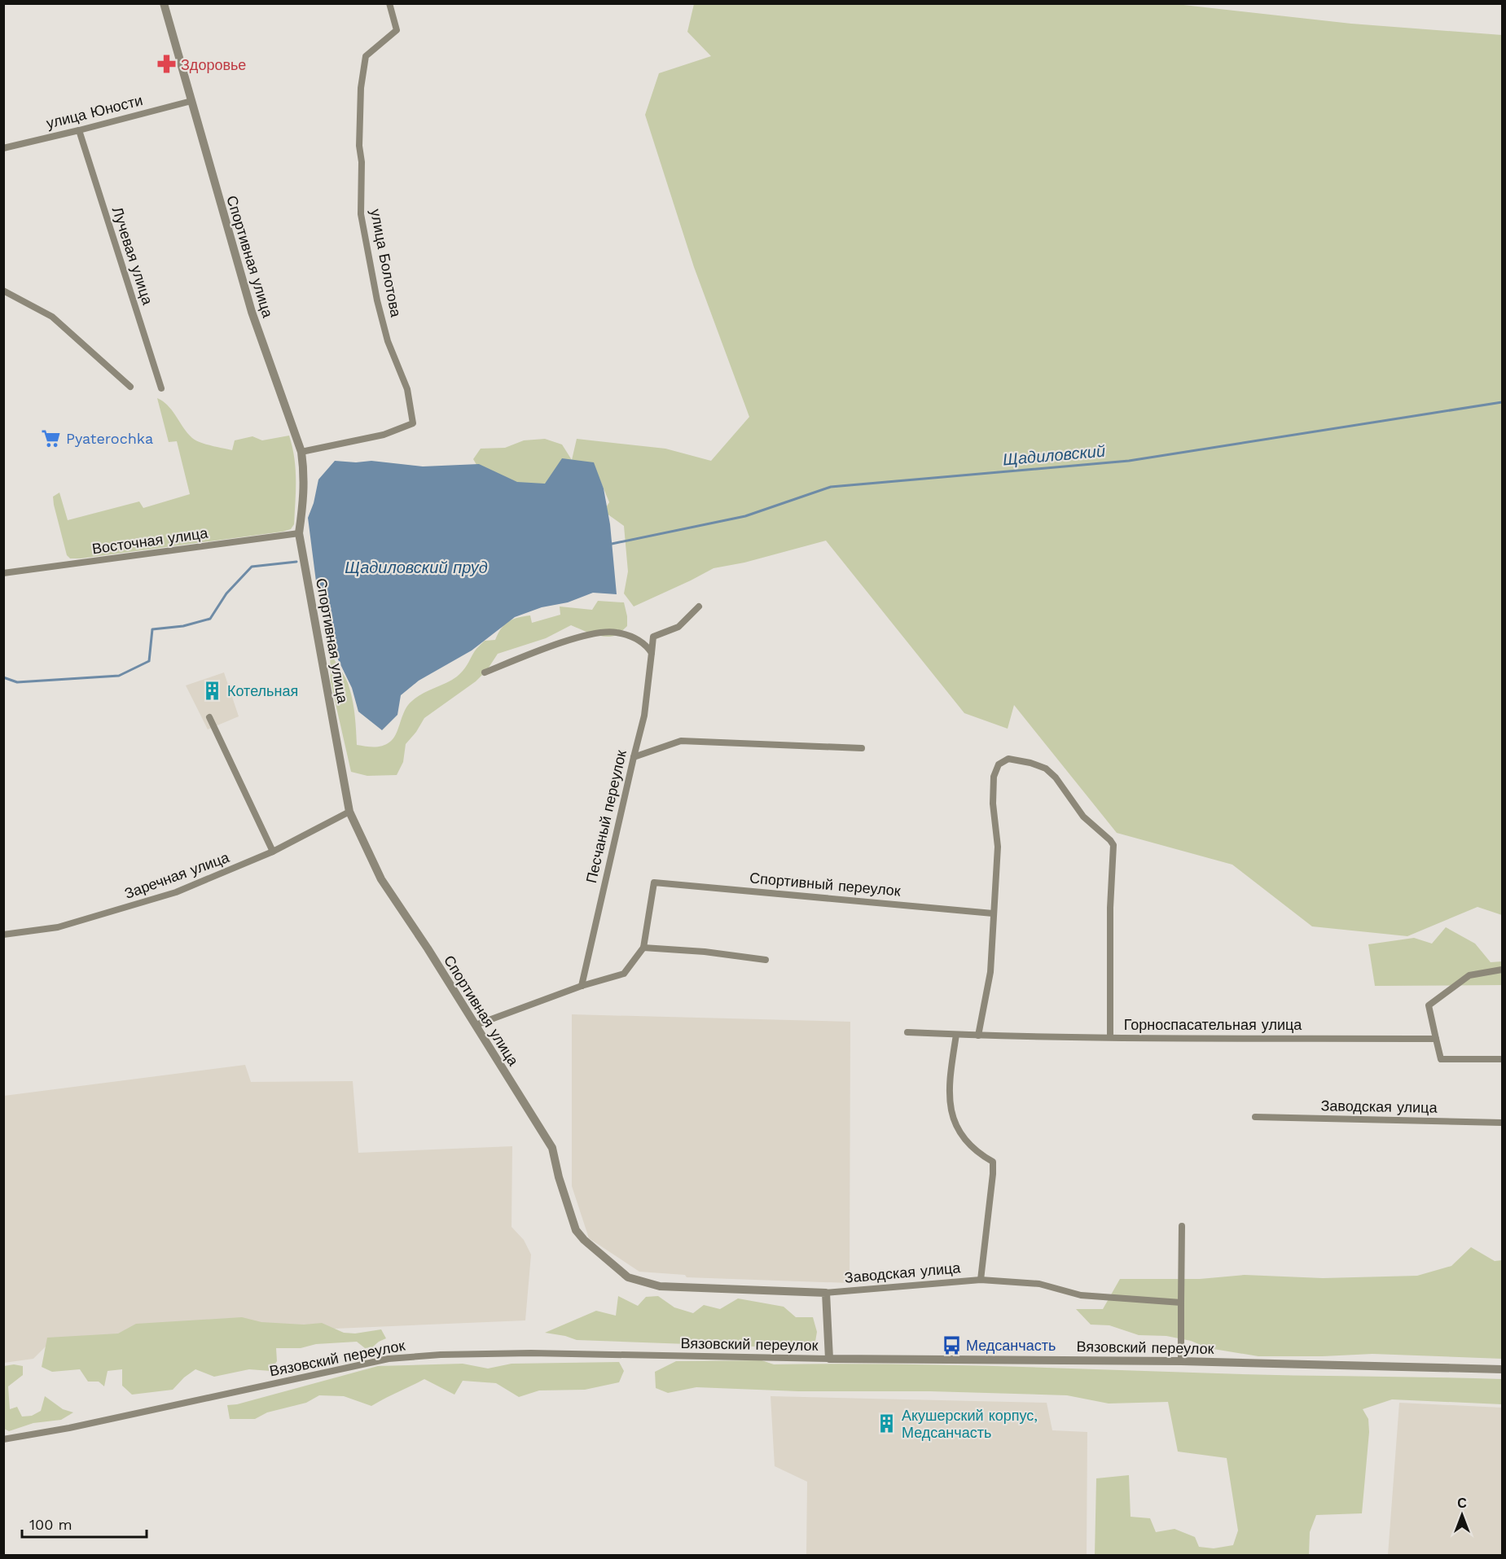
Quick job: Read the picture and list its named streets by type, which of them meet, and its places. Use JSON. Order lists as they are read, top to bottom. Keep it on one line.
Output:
{"streets":{"street":["улица Юности","Лучевая улица","Спортивная улица","улица Болотова","Восточная улица","Песчаный переулок","Заречная улица","Спортивный переулок","Горноспасательная улица","Заводская улица","Вязовский переулок"]},"crossings":[["улица Юности","Лучевая улица"],["улица Юности","Спортивная улица"],["Спортивная улица","улица Болотова"],["Спортивная улица","Восточная улица"],["Спортивная улица","Заречная улица"],["Спортивная улица","Заводская улица"],["Горноспасательная улица","Заводская улица"]],"water":["Щадиловский","Щадиловский пруд"],"places":{"pharmacy":["Здоровье"],"supermarket":["Pyaterochka"],"building":["Котельная","Акушерский корпус, Медсанчасть"],"bus stop":["Медсанчасть"]},"scale_bar":"100 m","north":"top"}
